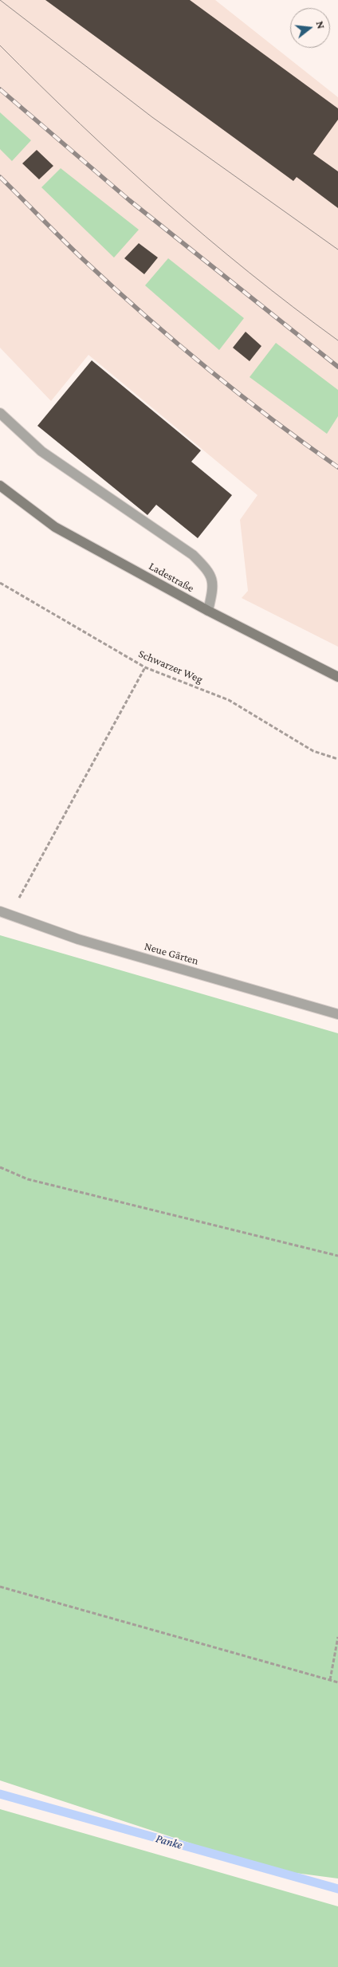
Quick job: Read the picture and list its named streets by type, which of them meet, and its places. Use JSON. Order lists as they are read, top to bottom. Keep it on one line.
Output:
{"streets":{"street":["Ladestraße"],"lane":["Neue Gärten"],"path":["Schwarzer Weg"]},"water":["Panke"],"north":"right"}
